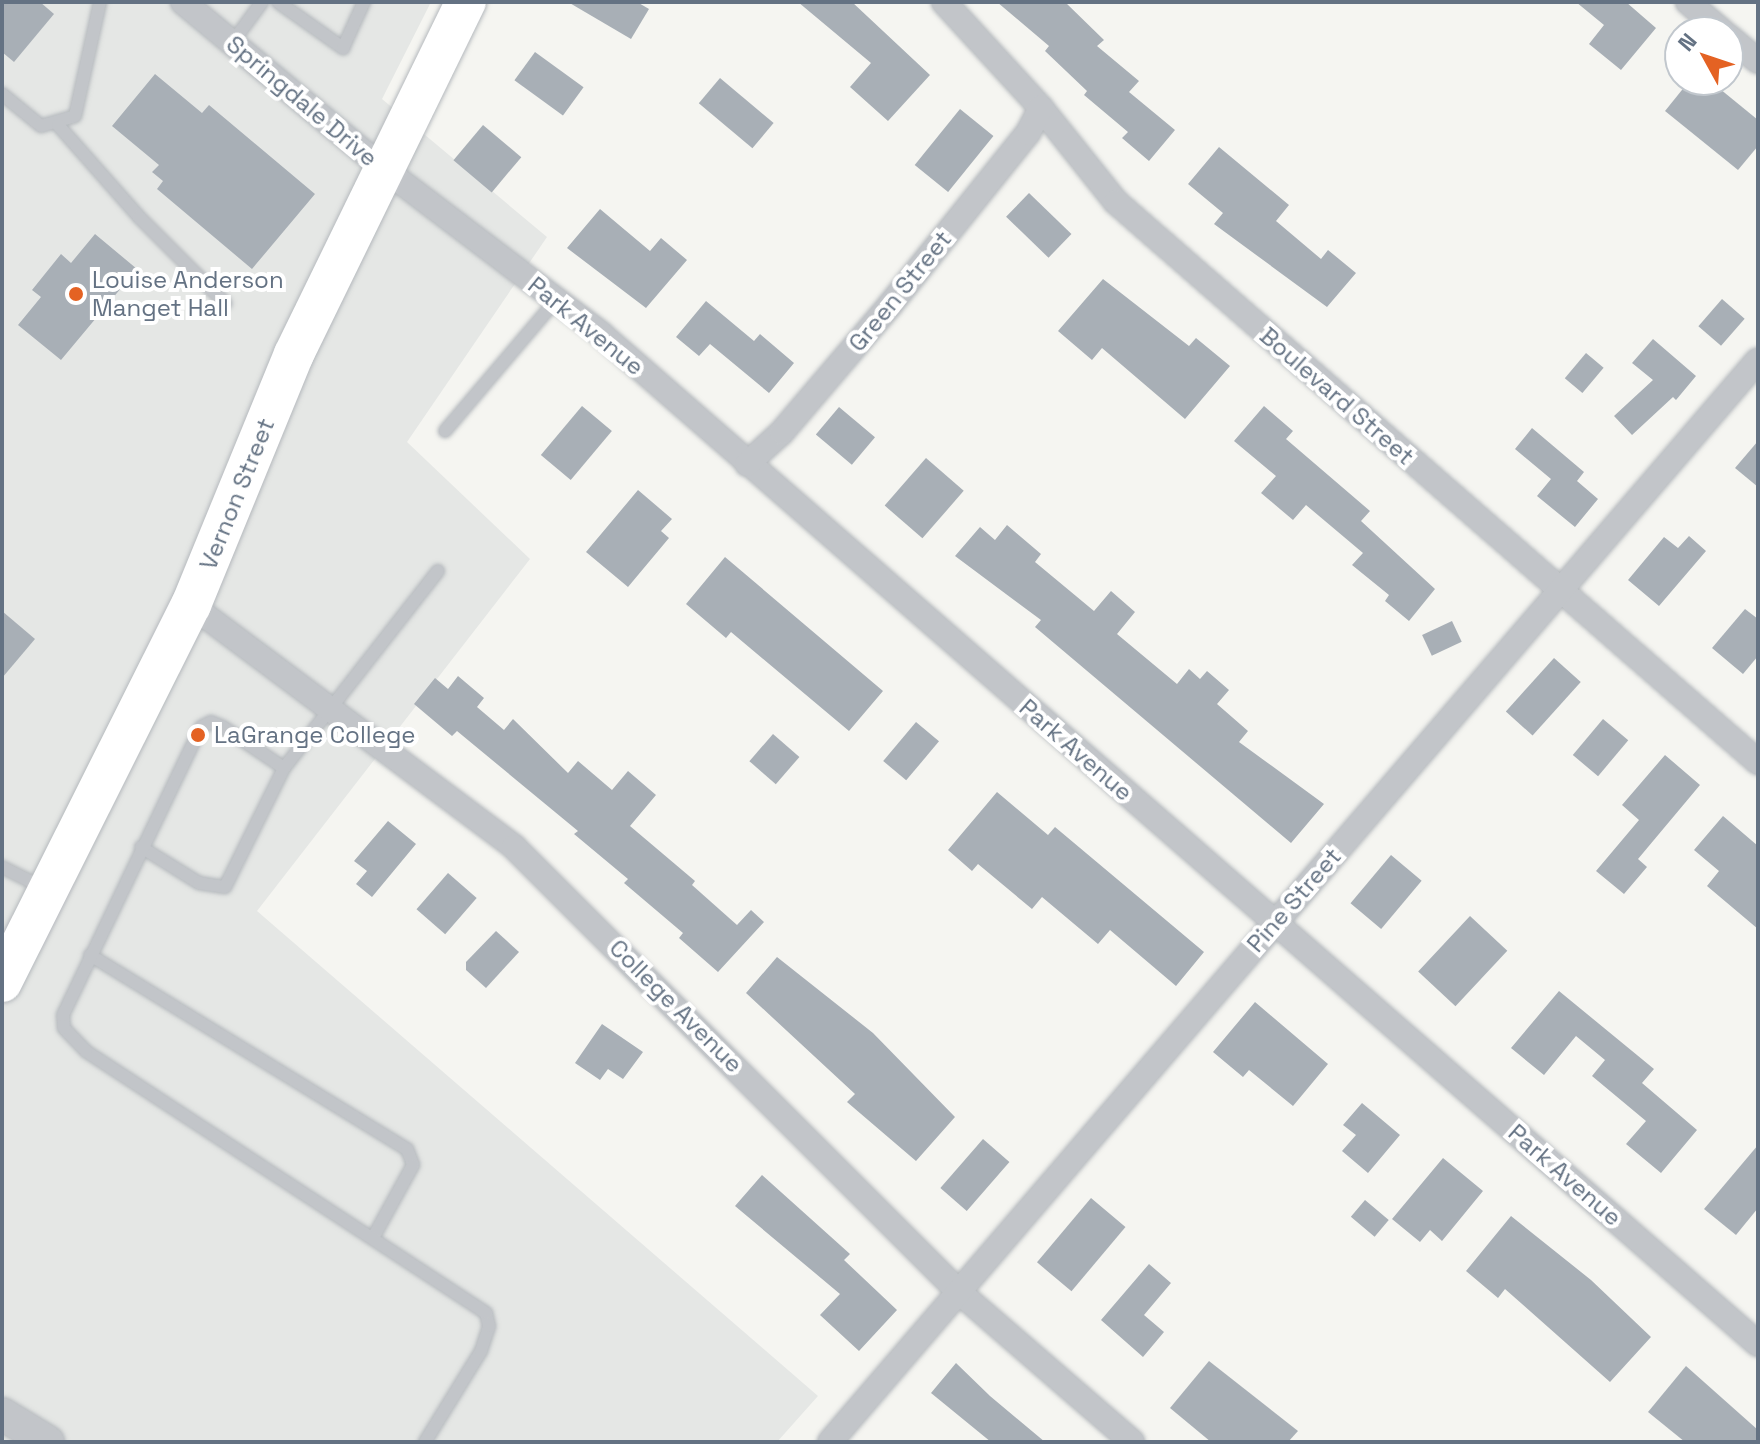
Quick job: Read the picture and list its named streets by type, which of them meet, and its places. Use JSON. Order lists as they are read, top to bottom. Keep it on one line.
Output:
{"streets":{"main road":["Vernon Street"],"street":["Springdale Drive","Green Street","Park Avenue","Boulevard Street","Pine Street","College Avenue"]},"crossings":[["Springdale Drive","Park Avenue"],["Springdale Drive","Vernon Street"],["Green Street","Park Avenue"],["Green Street","Boulevard Street"],["Park Avenue","Vernon Street"],["Park Avenue","Pine Street"],["Boulevard Street","Pine Street"],["Vernon Street","College Avenue"],["Pine Street","College Avenue"]],"places":["Louise Anderson Manget Hall","LaGrange College"],"north":"top left"}
